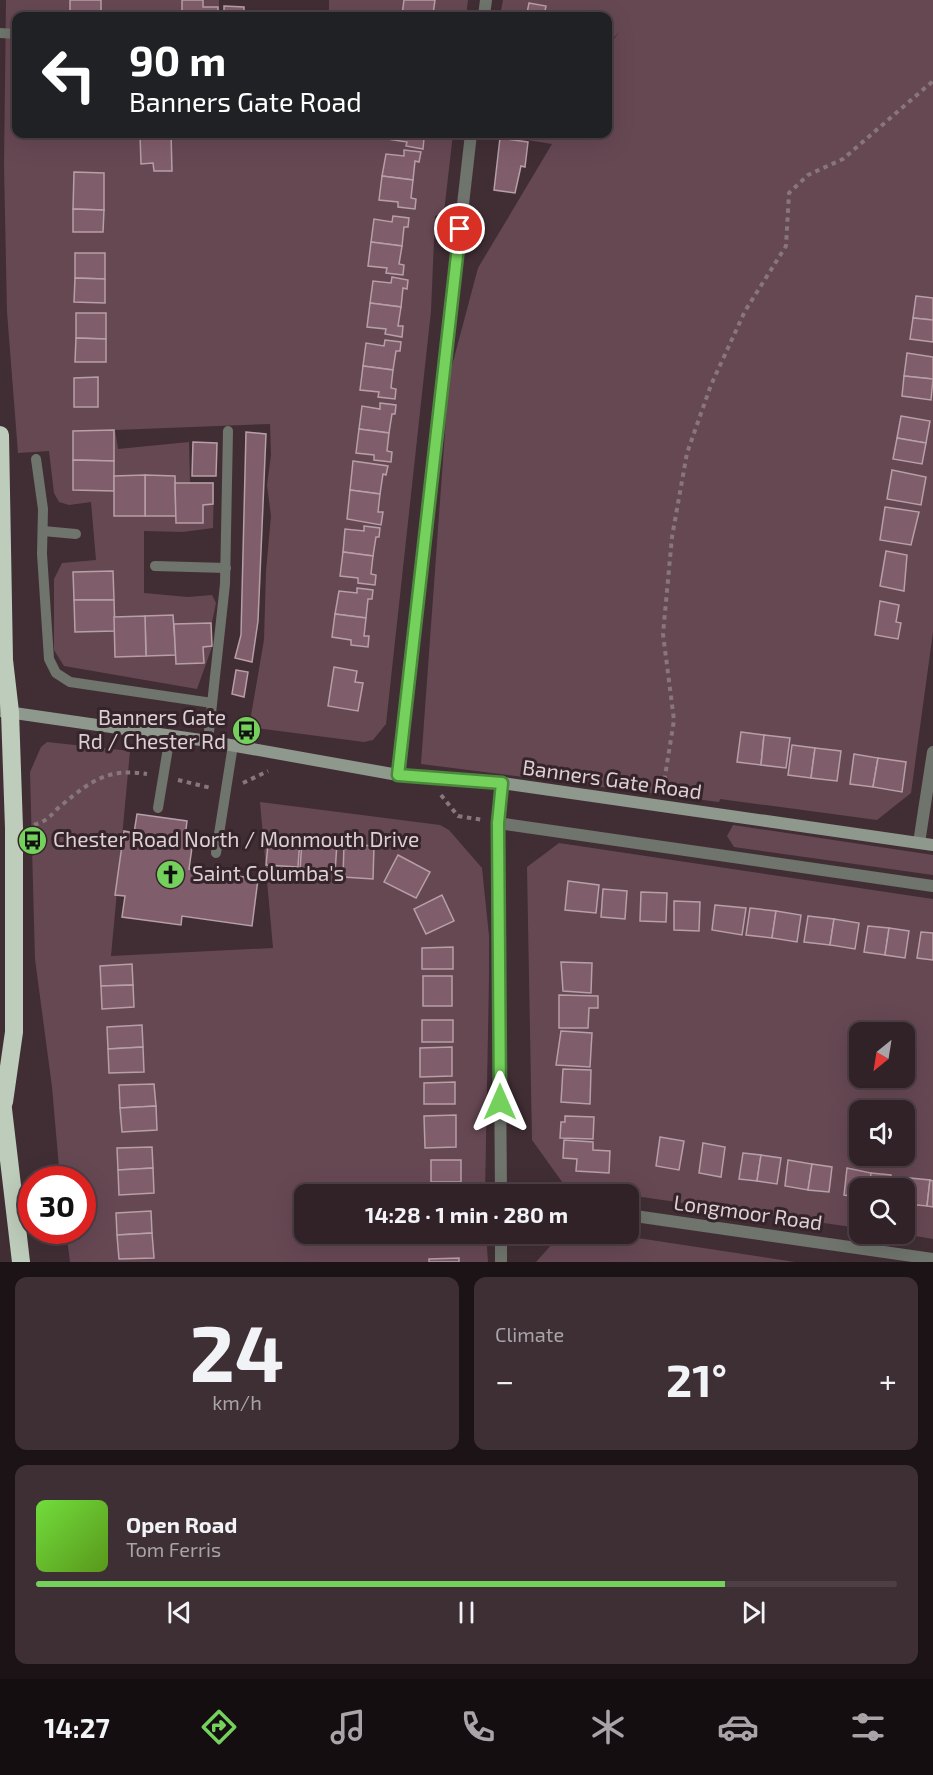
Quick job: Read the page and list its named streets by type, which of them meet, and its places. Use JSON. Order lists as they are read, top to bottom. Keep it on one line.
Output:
{"streets":{"street":["Banners Gate Road","Longmoor Road"]},"places":{"bus stop":["Banners Gate Rd / Chester Rd","Chester Road North / Monmouth Drive"],"church":["Saint Columba's"]},"north":"bottom left","page":{"turn":["90 m","Banners Gate Road"],"limit":"30","trip":"14:28 · 1 min · 280 m","tile":[["24","km/h"],"Climate"],"heat":["−","21°","+"],"song":["Open Road","Tom Ferris"],"tabs":"14:27"}}
